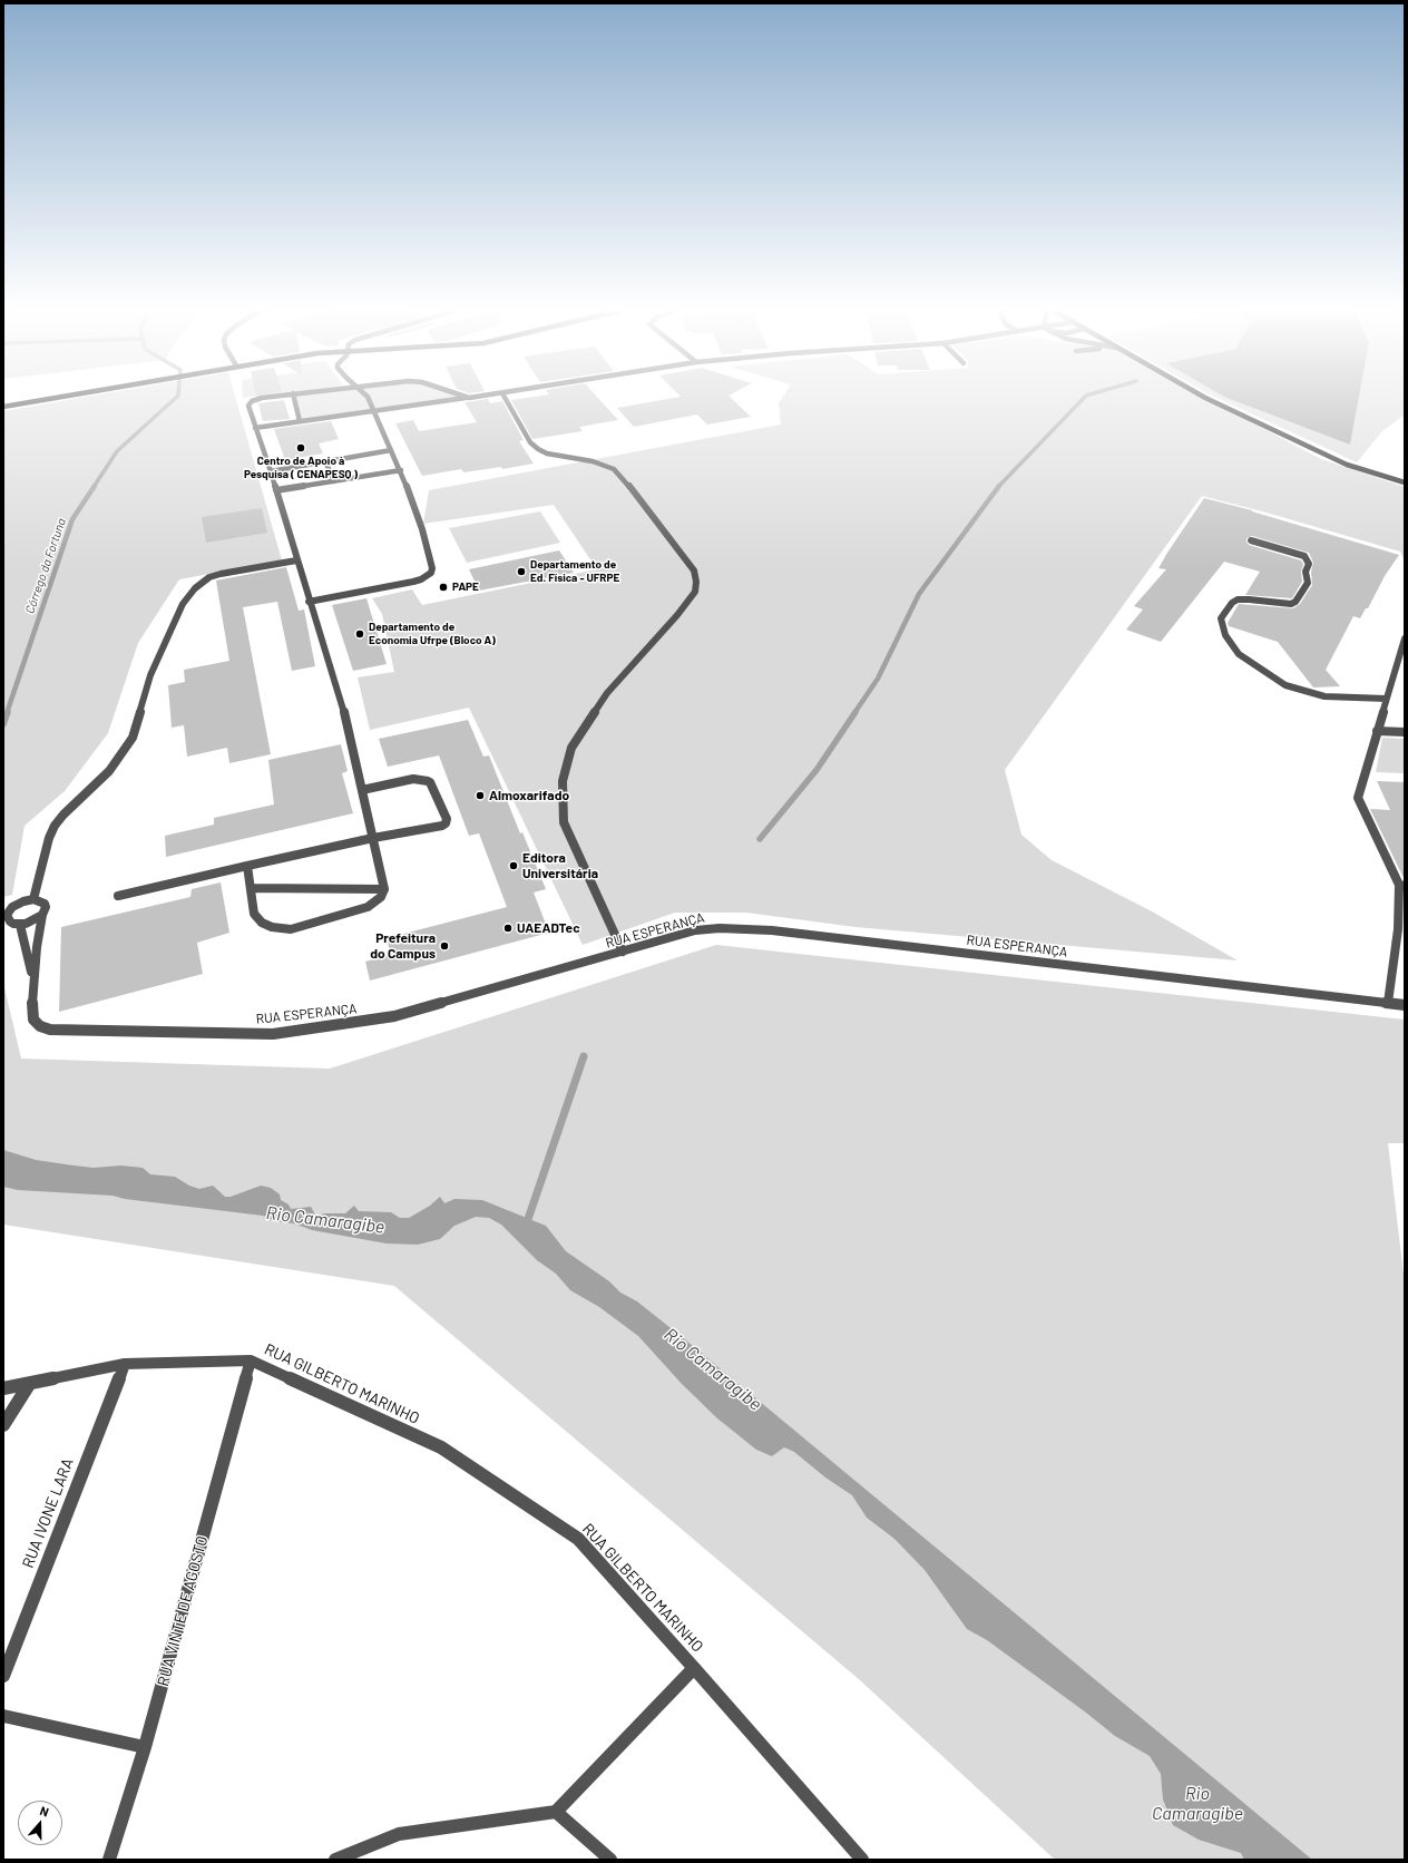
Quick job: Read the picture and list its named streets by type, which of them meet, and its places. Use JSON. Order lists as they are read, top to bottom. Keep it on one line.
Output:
{"streets":{"street":["RUA ESPERANÇA","RUA GILBERTO MARINHO","RUA IVONE LARA","RUA VINTE DE AGOSTO"]},"crossings":[["RUA GILBERTO MARINHO","RUA VINTE DE AGOSTO"]],"water":["Córrego da Fortuna","Rio Camaragibe"],"places":["Centro de Apoio à Pesquisa ( CENAPESQ )","Departamento de Ed. Física - UFRPE","PAPE","Departamento de Economia Ufrpe (Bloco A)","Almoxarifado","Editora Universitária","UAEADTec","Prefeitura do Campus"],"north":"top"}
